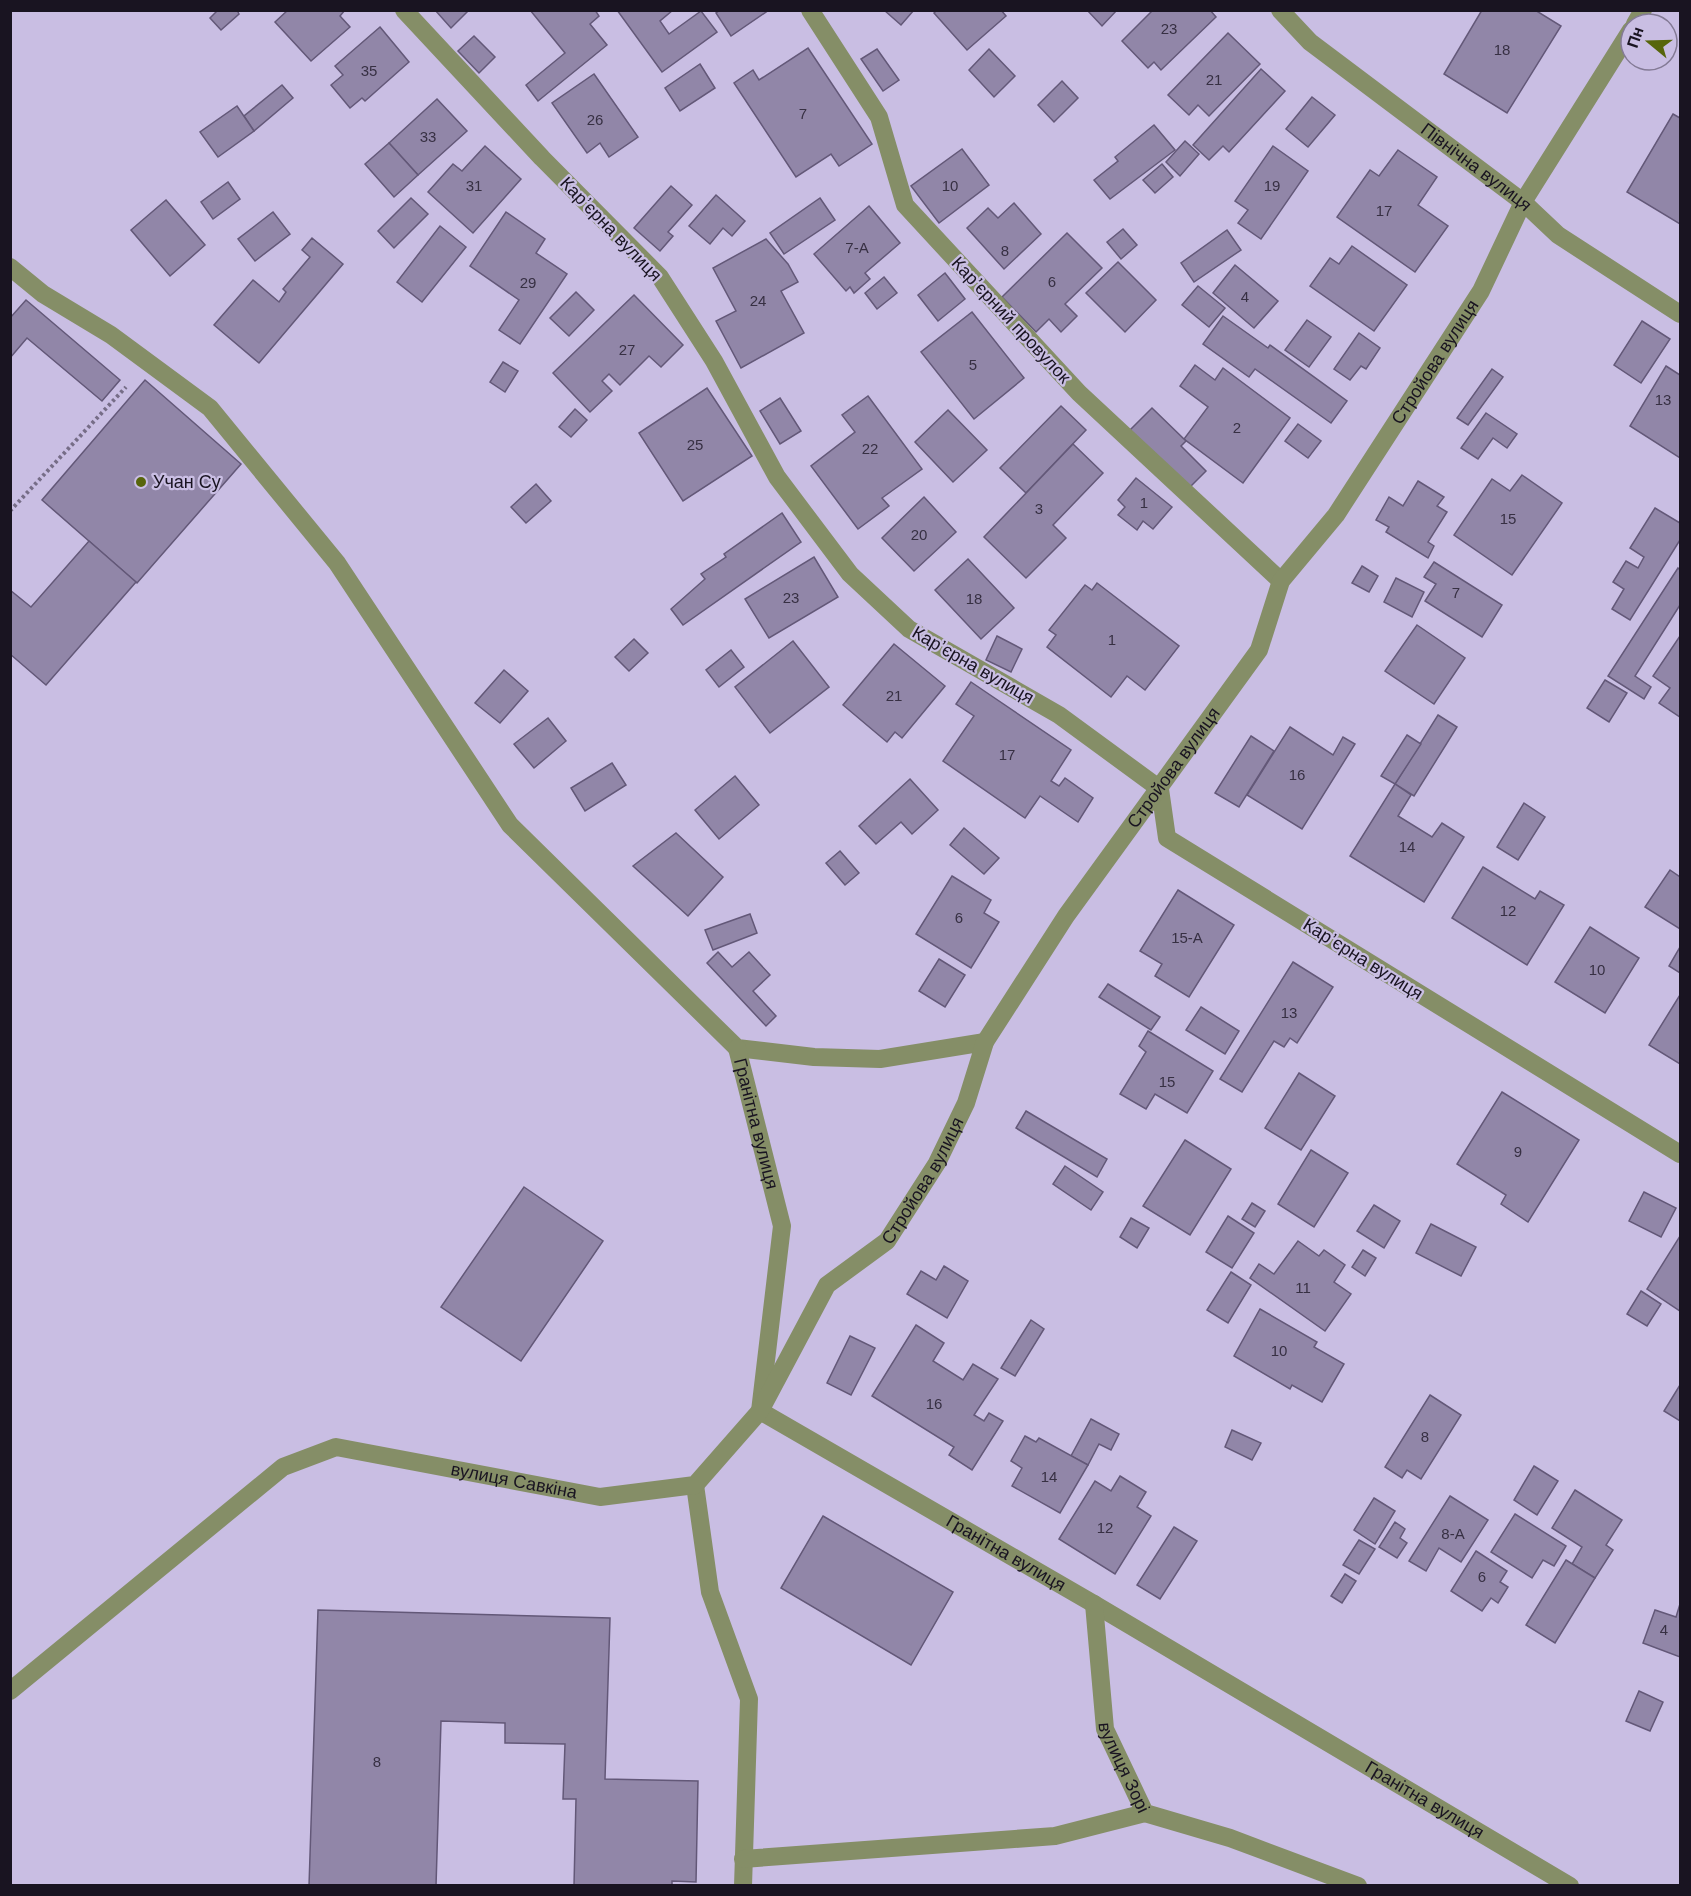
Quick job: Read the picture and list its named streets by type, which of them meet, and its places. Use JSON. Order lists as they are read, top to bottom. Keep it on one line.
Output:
{"streets":{"street":["Північна вулиця","Карʼєрна вулиця","Карʼєрний провулок","Стройова вулиця","Гранітна вулиця","вулиця Савкіна","вулиця Зорі"]},"crossings":[["Північна вулиця","Стройова вулиця"],["Карʼєрна вулиця","Стройова вулиця"],["Карʼєрний провулок","Стройова вулиця"],["Стройова вулиця","Гранітна вулиця"],["Стройова вулиця","вулиця Савкіна"],["Гранітна вулиця","вулиця Зорі"]],"places":["Учан Су"],"house_numbers":["23","18","35","21","7","26","33","31","10","19","17","7-А","8","6","29","4","24","27","5","13","2","25","22","1","3","15","20","7","23","18","1","21","17","16","14","12","6","15-А","10","13","15","9","11","10","16","8","14","12","8-А","6","4","8"],"north":"left"}
